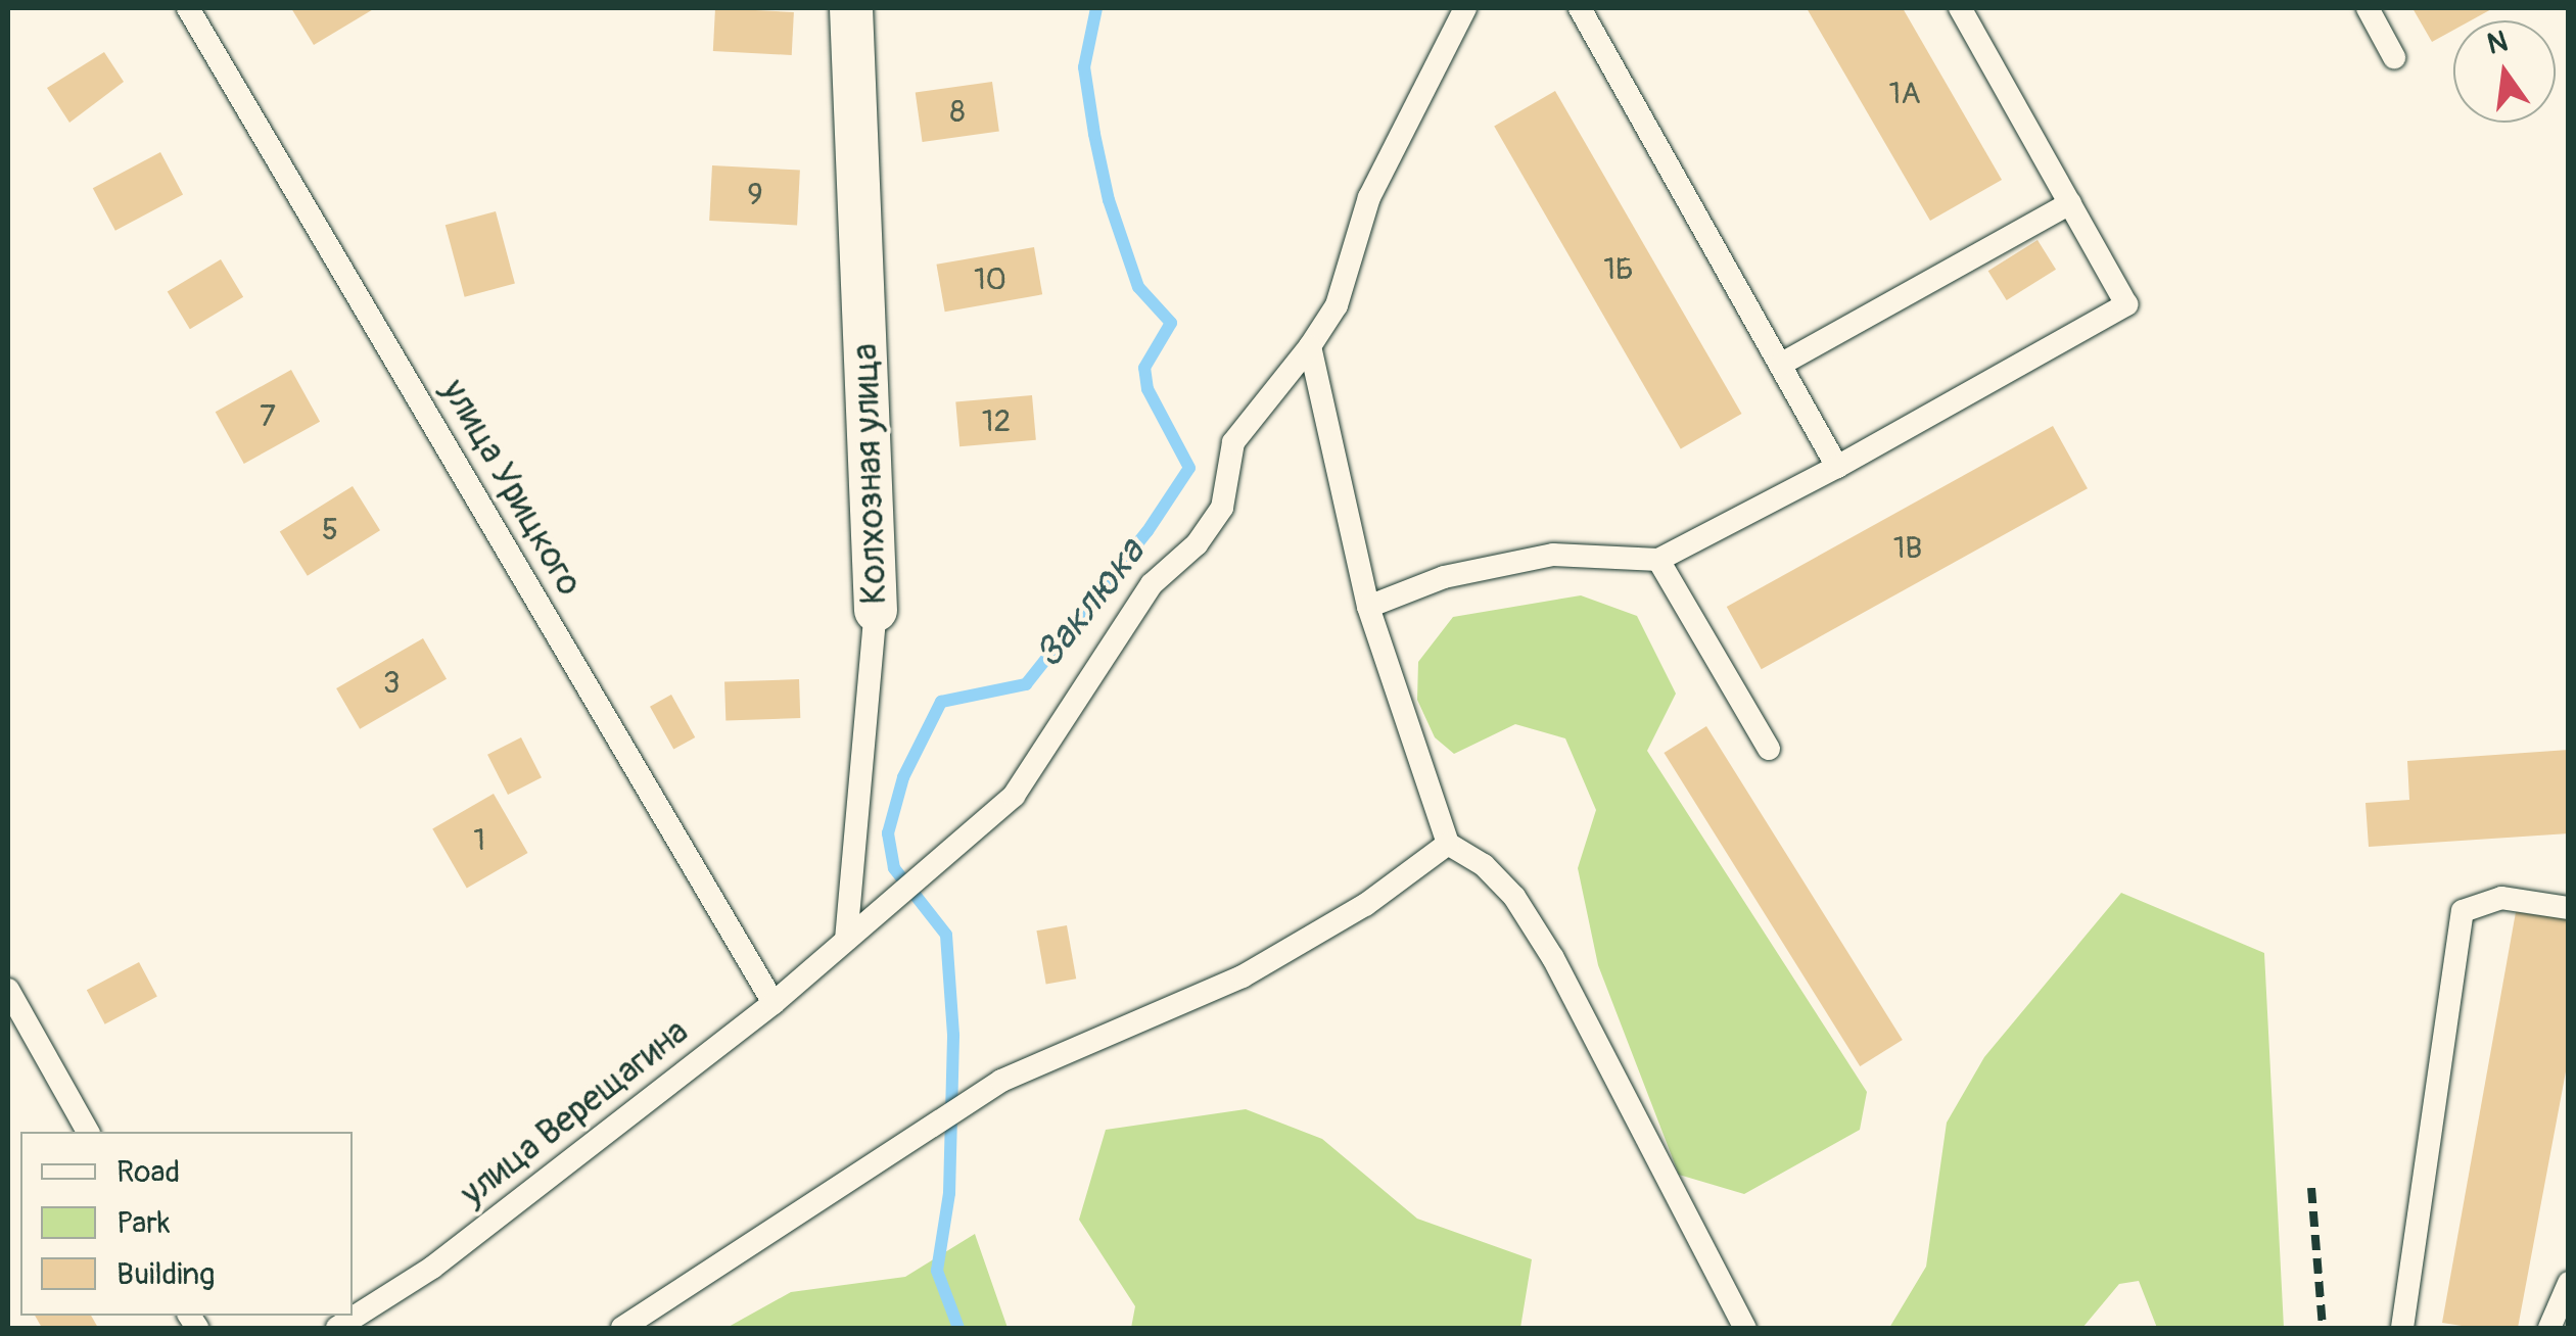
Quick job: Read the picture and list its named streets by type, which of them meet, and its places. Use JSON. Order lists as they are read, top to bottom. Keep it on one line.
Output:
{"streets":{"street":["Колхозная улица"],"lane":["улица Урицкого","улица Верещагина"]},"crossings":[["Колхозная улица","улица Верещагина"],["улица Урицкого","улица Верещагина"]],"water":["Заклюка"],"house_numbers":["1А","8","9","1Б","10","7","12","5","1В","3","1"],"legend":["Road","Park","Building"],"north":"top"}
